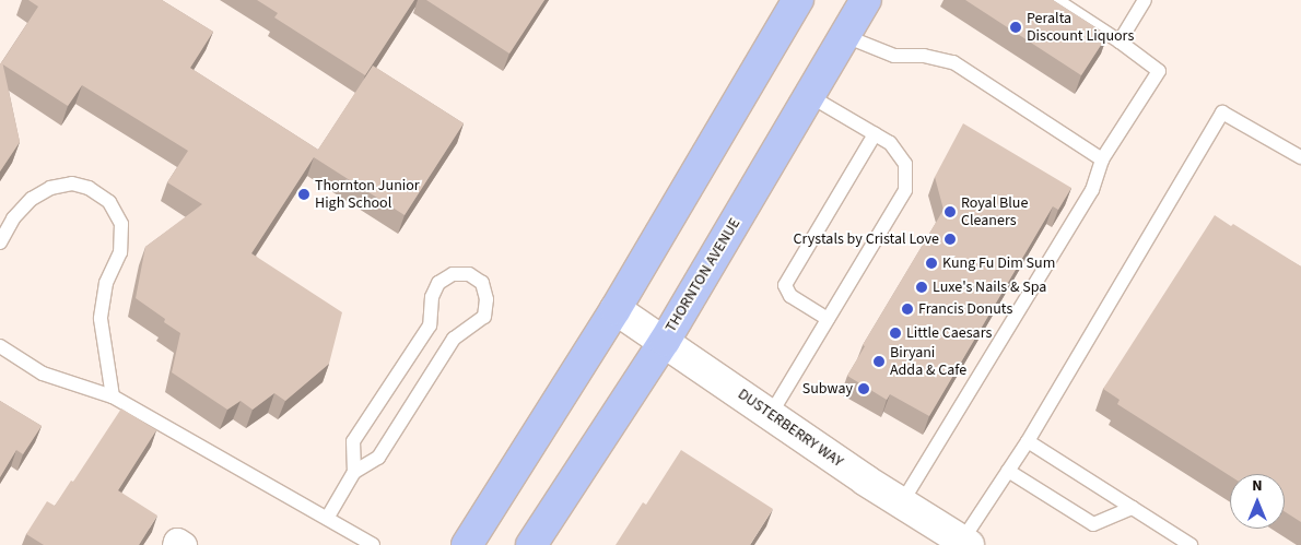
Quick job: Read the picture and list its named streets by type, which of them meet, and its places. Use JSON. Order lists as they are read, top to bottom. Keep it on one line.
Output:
{"streets":{"main road":["THORNTON AVENUE","DUSTERBERRY WAY"]},"crossings":[["THORNTON AVENUE","DUSTERBERRY WAY"]],"places":["Peralta Discount Liquors","Thornton Junior High School","Royal Blue Cleaners","Crystals by Cristal Love","Kung Fu Dim Sum","Luxe's Nails & Spa","Francis Donuts","Little Caesars","Biryani Adda & Cafe","Subway"],"north":"top"}
